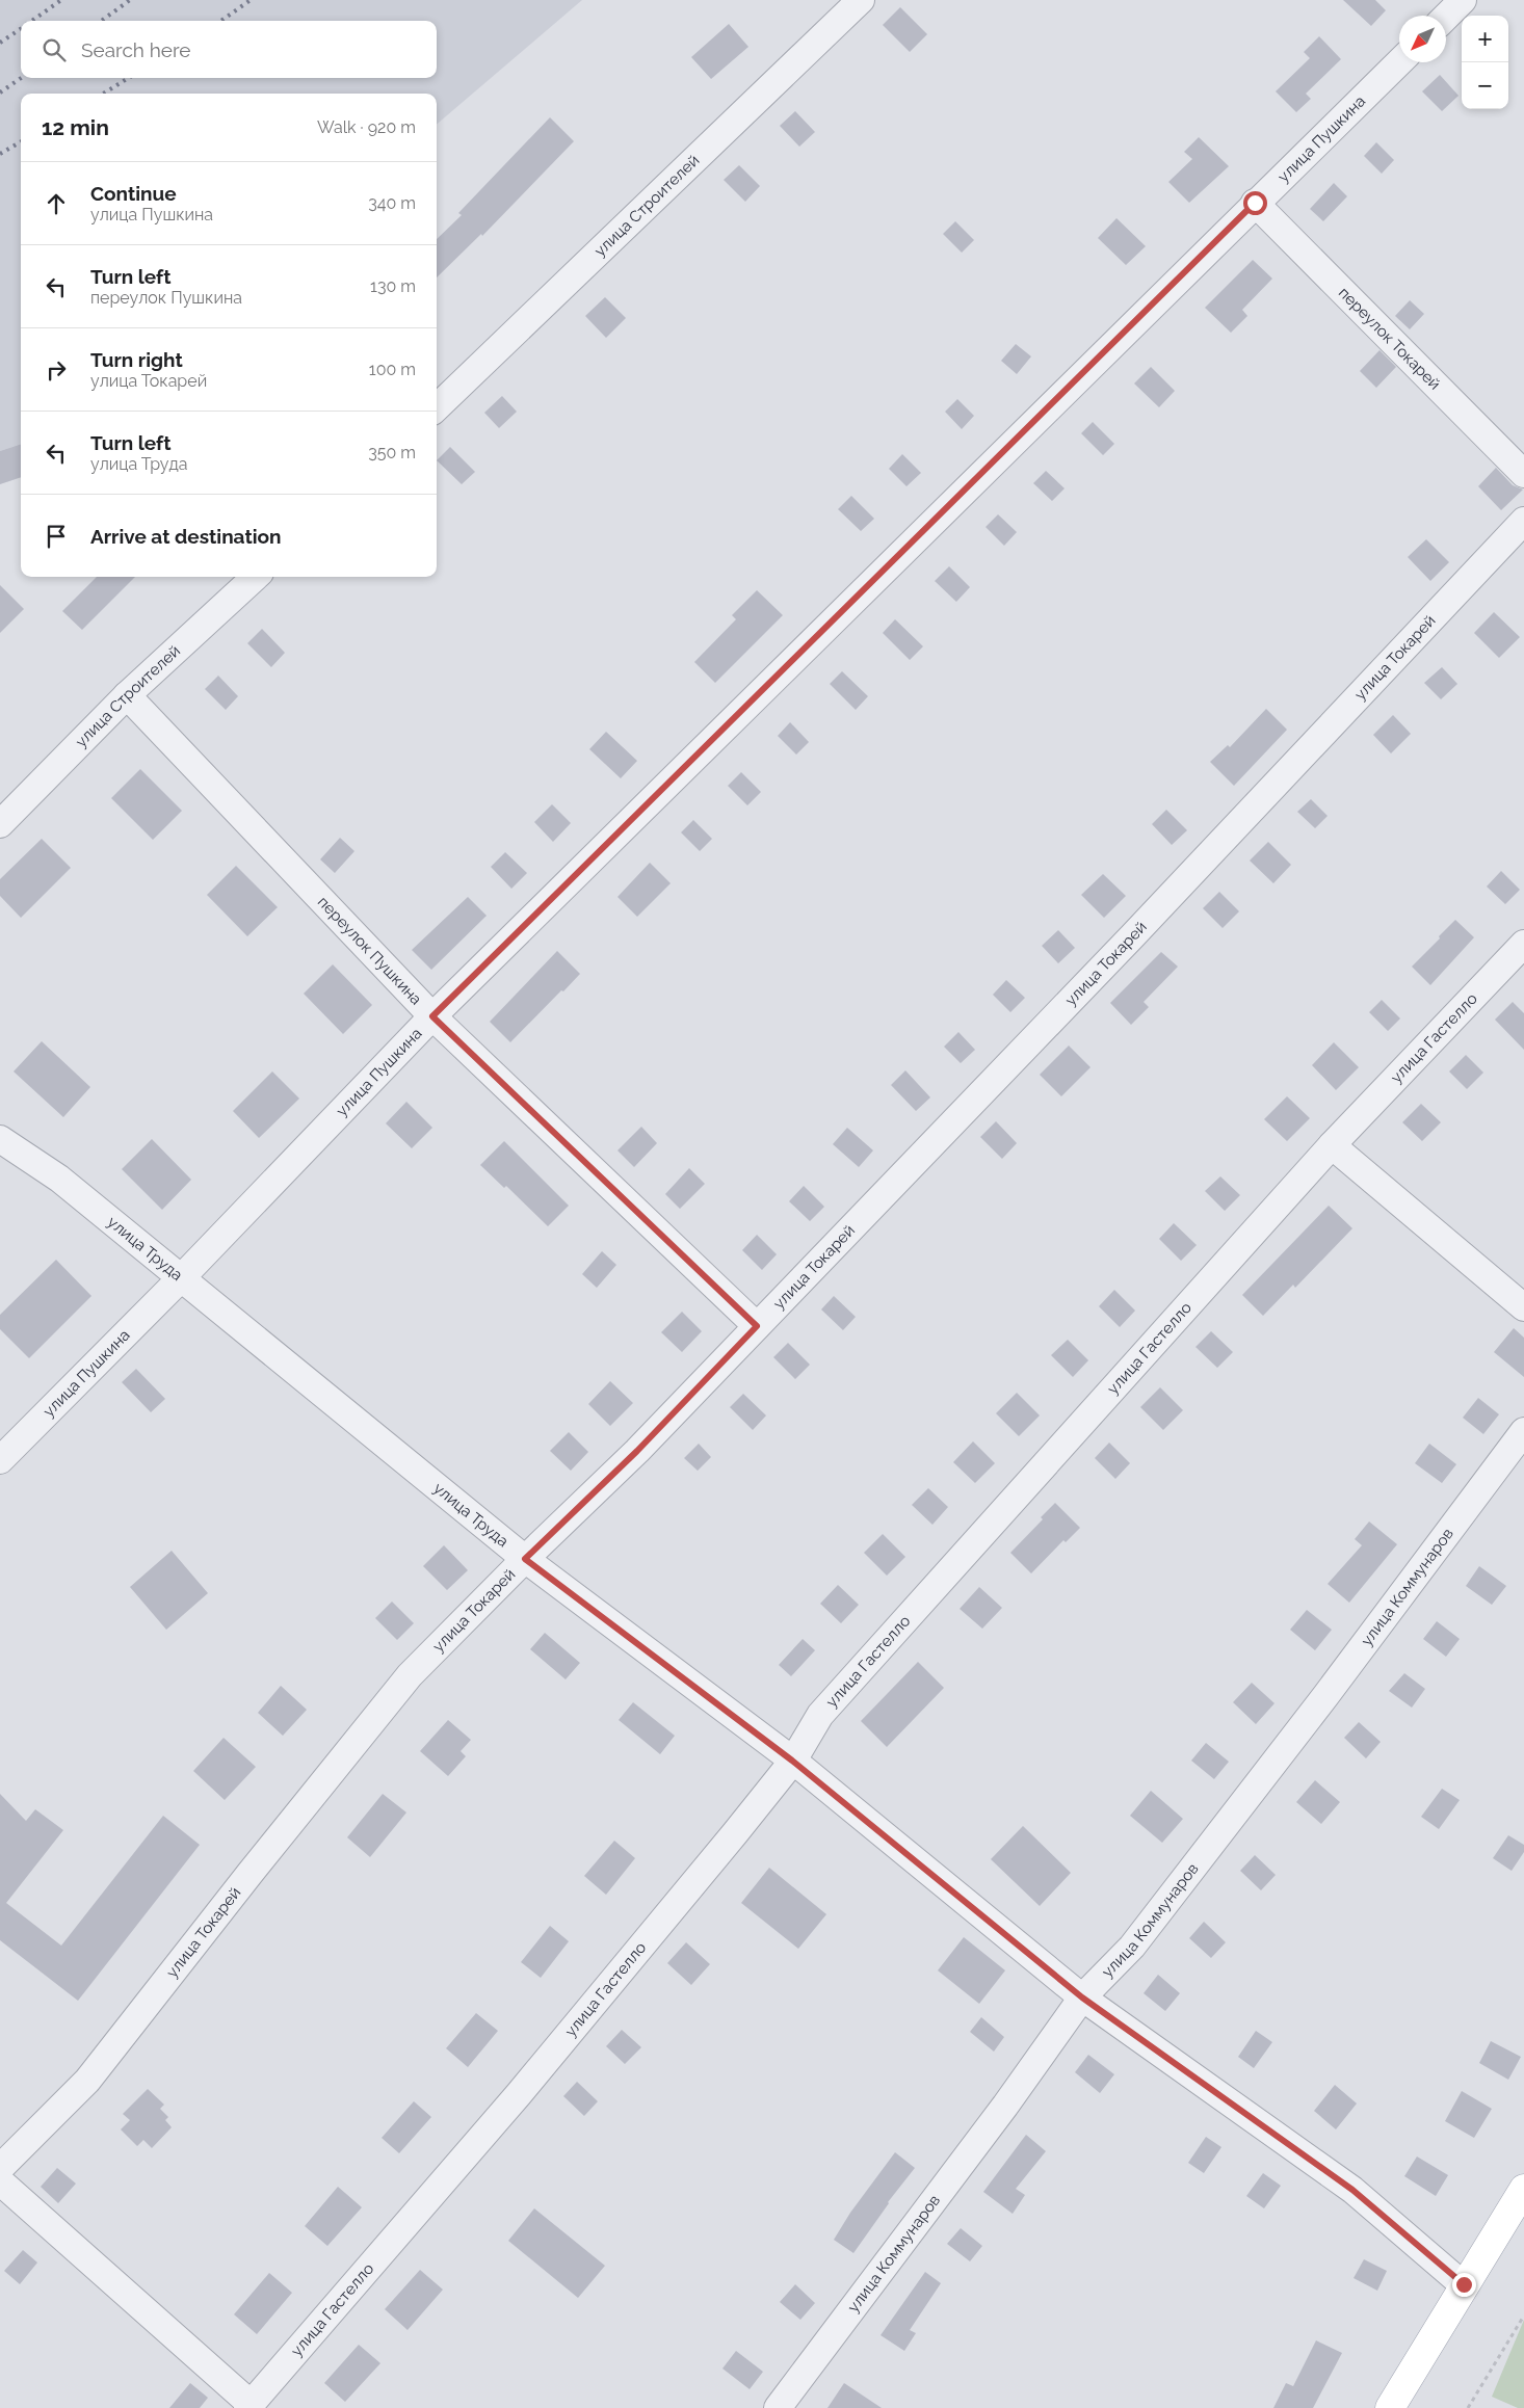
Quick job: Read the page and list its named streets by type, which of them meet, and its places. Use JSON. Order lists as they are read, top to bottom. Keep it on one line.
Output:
{"streets":{"street":["улица Пушкина","улица Строителей","переулок Токарей","улица Токарей","переулок Пушкина","улица Гастелло","улица Труда","улица Коммунаров"]},"crossings":[["улица Пушкина","переулок Токарей"],["улица Пушкина","переулок Пушкина"],["улица Пушкина","улица Труда"],["улица Строителей","переулок Пушкина"],["улица Токарей","переулок Пушкина"],["улица Токарей","улица Труда"],["улица Гастелло","улица Труда"],["улица Труда","улица Коммунаров"]],"north":"bottom left","page":{"map_buttons":["+","−"],"search":"Search here","heading":["12 min","Walk · 920 m"],"list":[["Continue","улица Пушкина","340 m"],["Turn left","переулок Пушкина","130 m"],["Turn right","улица Токарей","100 m"],["Turn left","улица Труда","350 m"],"Arrive at destination"]}}
